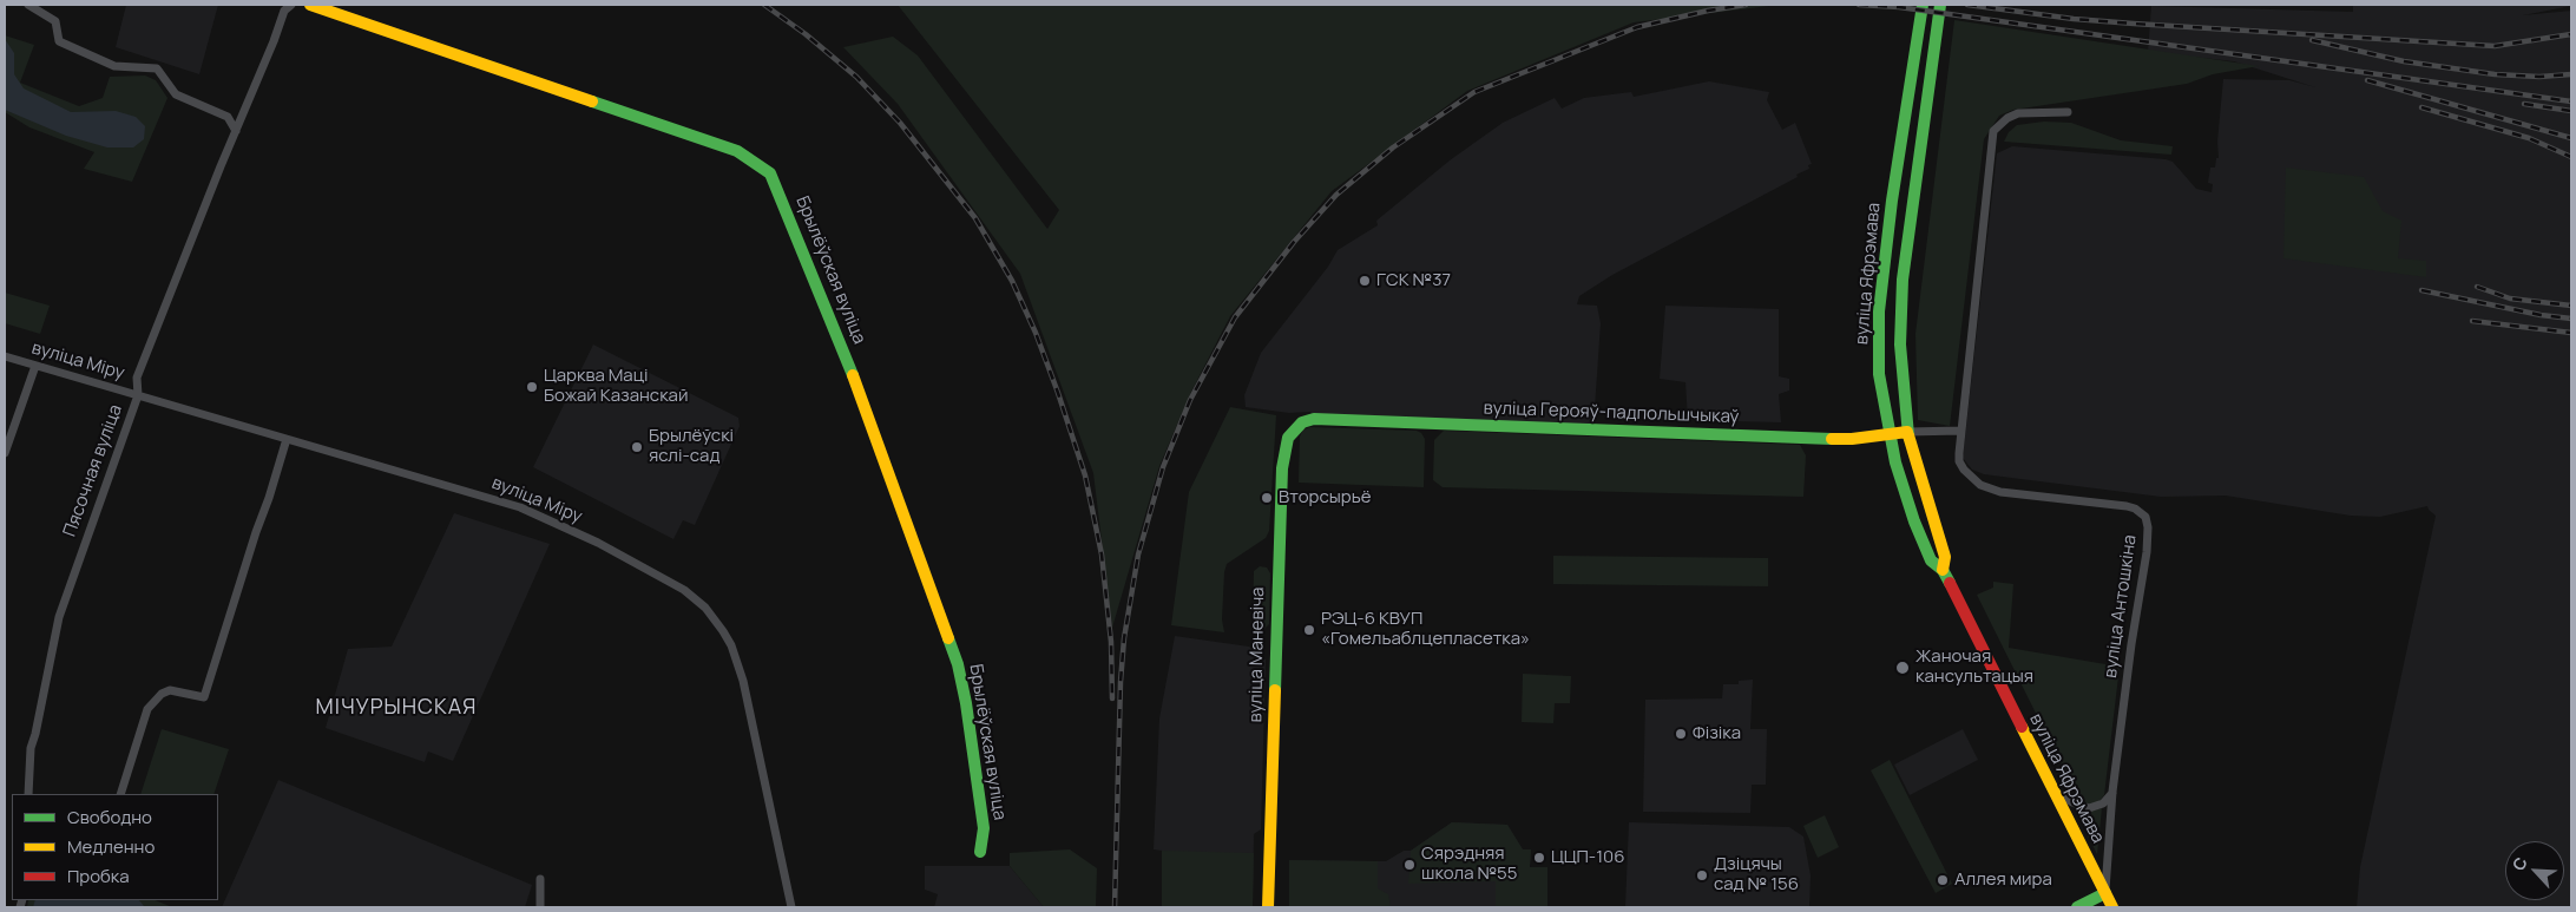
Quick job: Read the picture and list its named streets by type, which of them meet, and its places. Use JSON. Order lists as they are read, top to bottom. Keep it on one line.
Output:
{"streets":{"street":["Брылёўская вуліца","вуліца Яфрэмава","вуліца Міру","вуліца Герояў-падпольшчыкаў","Пясочная вуліца","вуліца Антошкіна","вуліца Маневіча"]},"crossings":[["вуліца Яфрэмава","вуліца Герояў-падпольшчыкаў"],["вуліца Яфрэмава","вуліца Антошкіна"],["вуліца Міру","Пясочная вуліца"],["вуліца Герояў-падпольшчыкаў","вуліца Маневіча"]],"districts":["МІЧУРЫНСКАЯ"],"places":["ГСК №37","Царква Маці Божай Казанскай","Брылёўскі яслі-сад","Вторсырьё","РЭЦ-6 КВУП «Гомельаблцепласетка»","Жаночая кансультацыя","Фізіка","ЦЦП-106","Сярэдняя школа №55","Дзіцячы сад № 156","Аллея мира"],"legend":["Свободно","Медленно","Пробка"],"north":"top left"}
